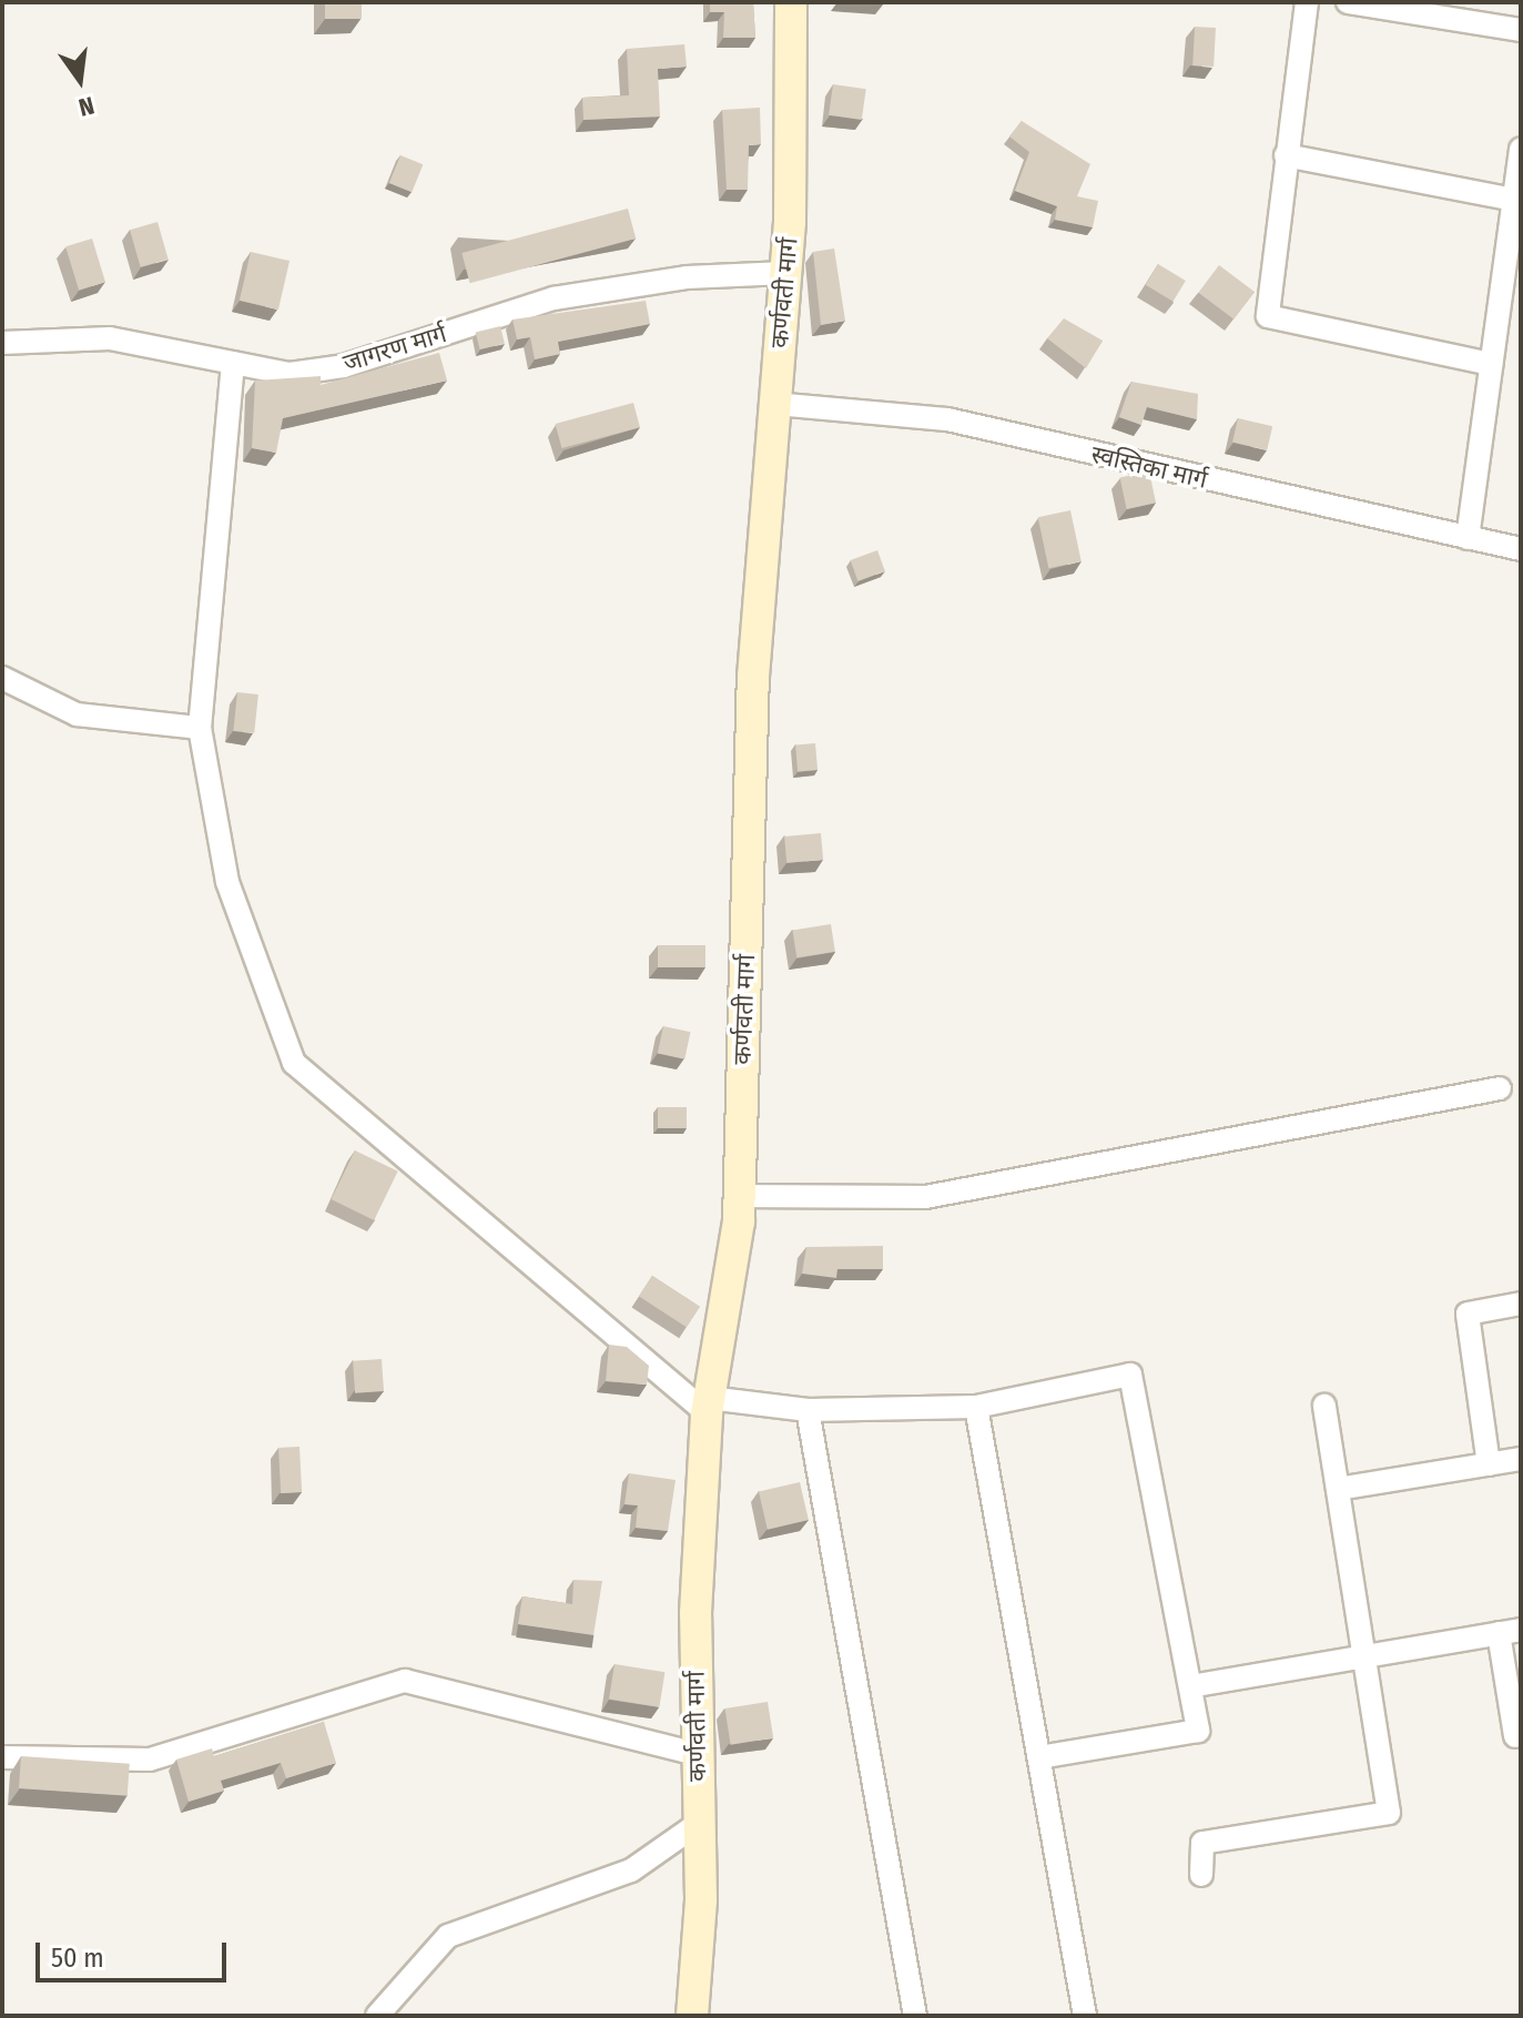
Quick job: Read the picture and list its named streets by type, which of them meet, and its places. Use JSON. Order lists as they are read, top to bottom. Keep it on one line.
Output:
{"streets":{"main road":["कर्णवती मार्ग"],"street":["जागरण मार्ग","स्वस्तिका मार्ग"]},"crossings":[["कर्णवती मार्ग","जागरण मार्ग"],["कर्णवती मार्ग","स्वस्तिका मार्ग"]],"scale_bar":"50 m","north":"bottom"}
